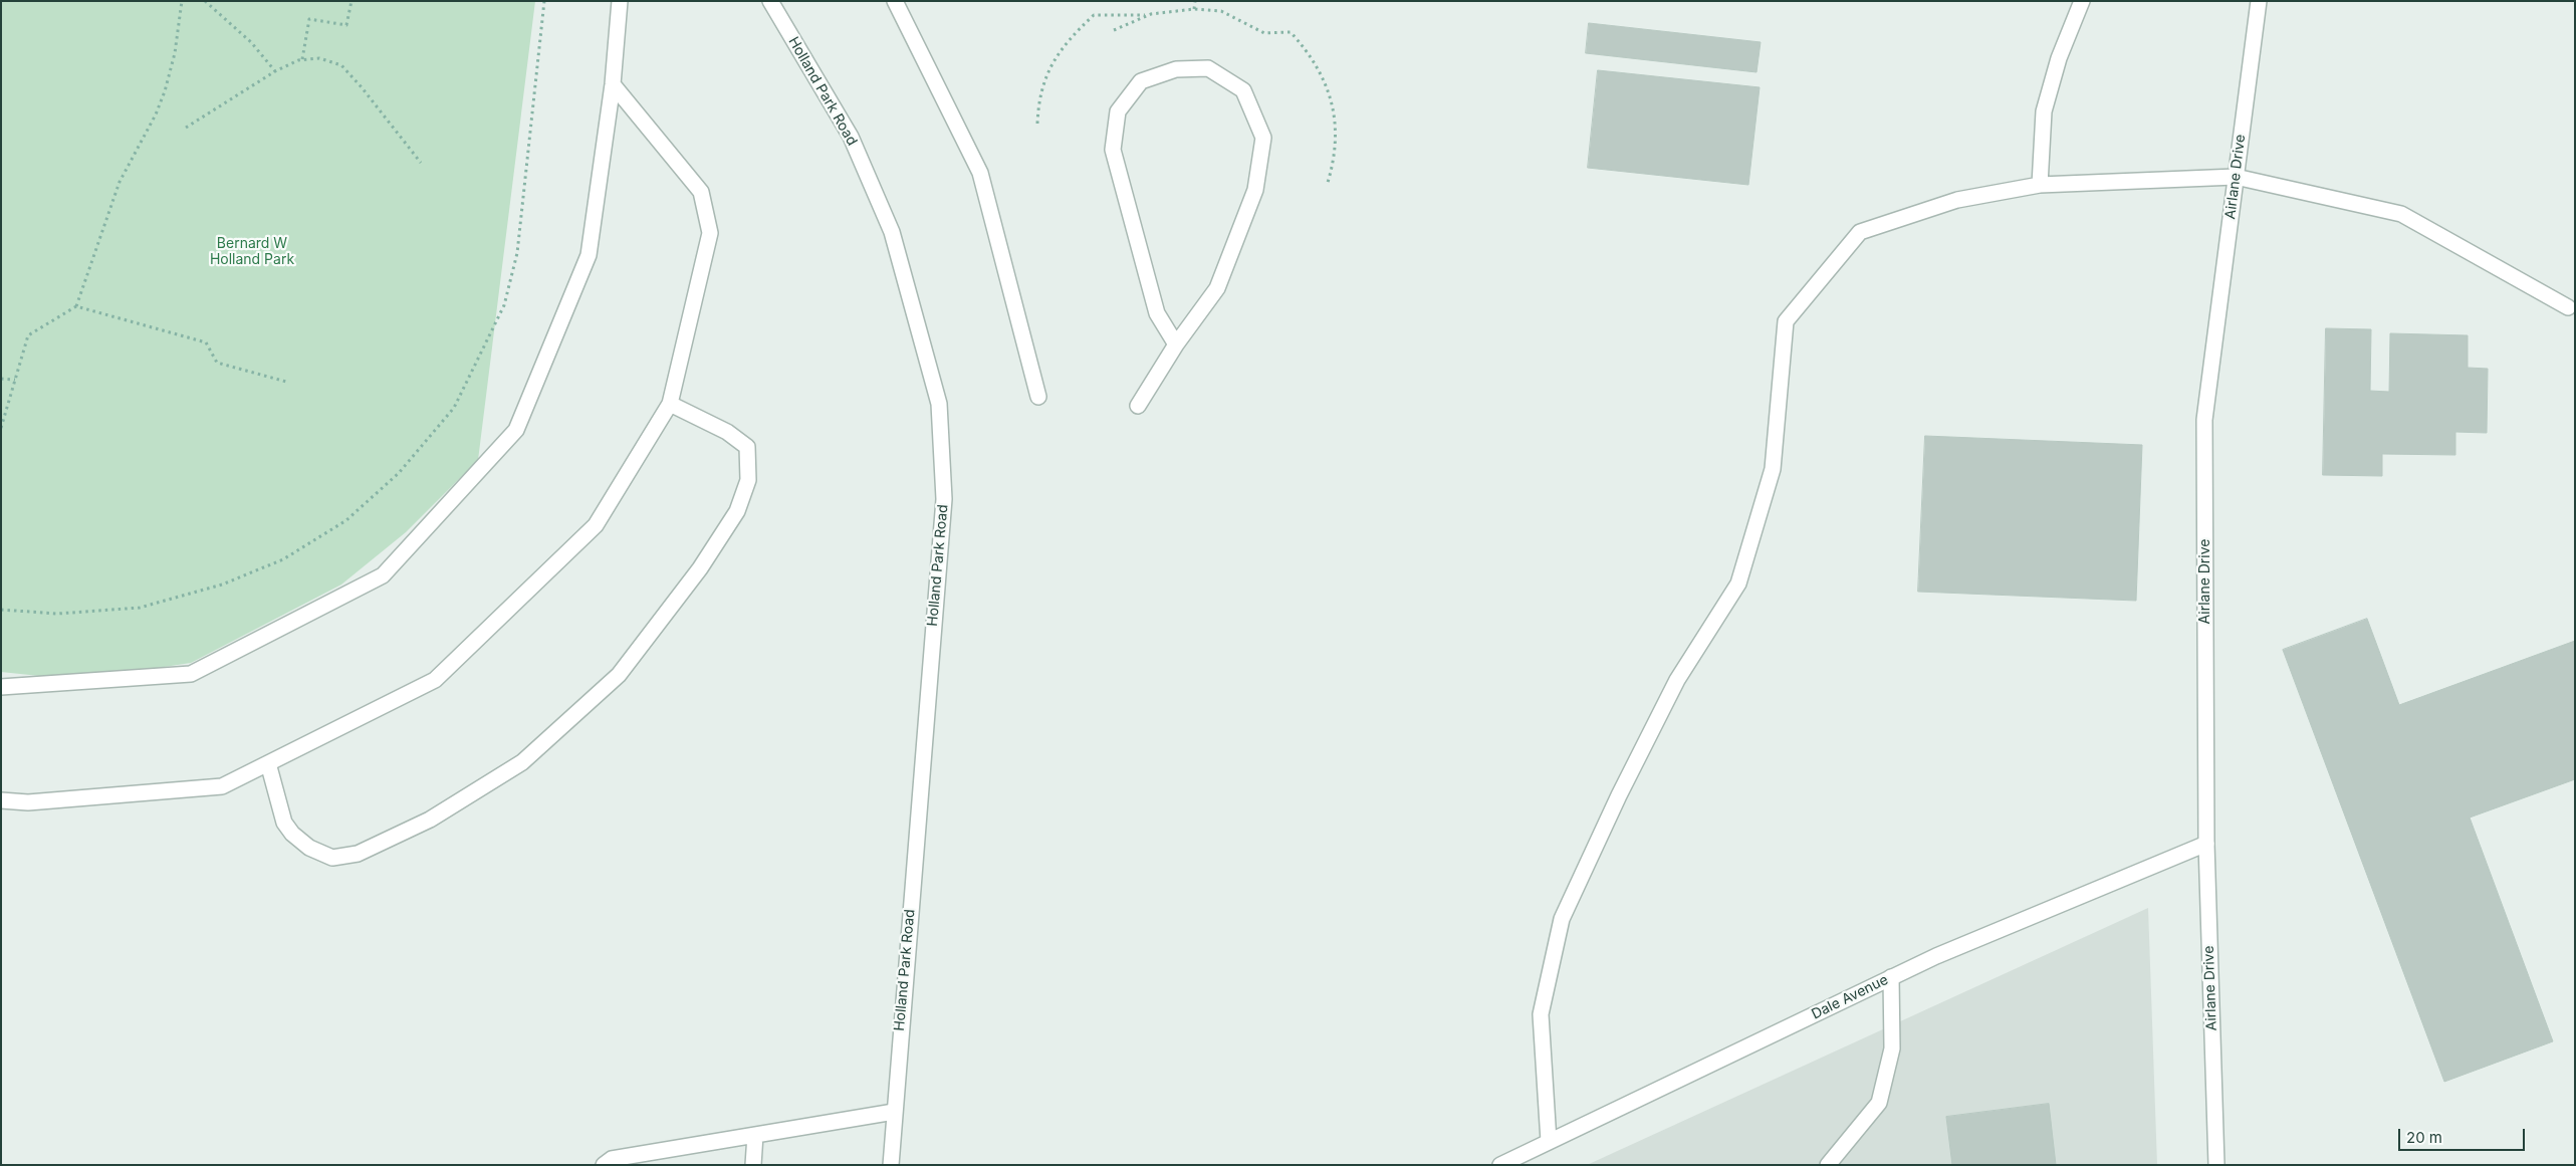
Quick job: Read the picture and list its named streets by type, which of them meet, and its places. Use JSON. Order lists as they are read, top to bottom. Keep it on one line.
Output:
{"streets":{"street":["Holland Park Road","Airlane Drive","Dale Avenue"]},"crossings":[["Airlane Drive","Dale Avenue"]],"parks":["Bernard W Holland Park"],"scale_bar":"20 m"}
